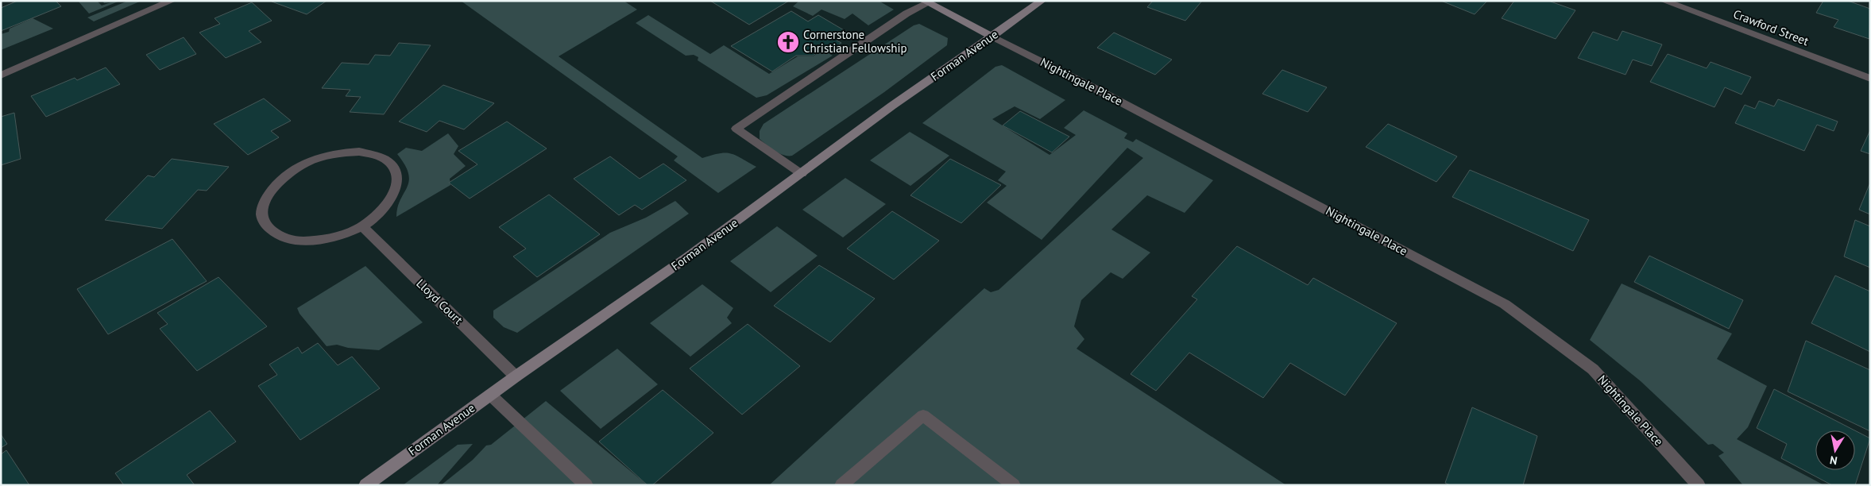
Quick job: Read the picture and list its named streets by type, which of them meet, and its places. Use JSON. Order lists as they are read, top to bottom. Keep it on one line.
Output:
{"streets":{"street":["Crawford Street","Forman Avenue","Nightingale Place","Lloyd Court"]},"crossings":[["Forman Avenue","Nightingale Place"],["Forman Avenue","Lloyd Court"]],"places":{"church":["Cornerstone Christian Fellowship"]},"north":"bottom"}
